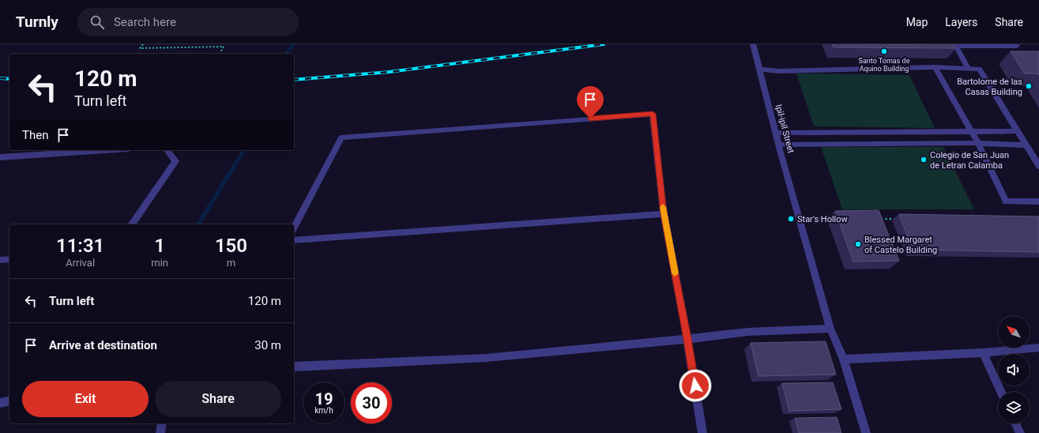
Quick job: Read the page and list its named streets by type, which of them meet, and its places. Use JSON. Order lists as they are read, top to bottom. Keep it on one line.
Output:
{"streets":{"street":["Ipil-ipil Street"]},"places":["Santo Tomas de Aquino Building","Bartolome de las Casas Building","Colegio de San Juan de Letran Calamba","Star's Hollow","Blessed Margaret of Castelo Building"],"north":"top left","page":{"header":"Turnly","search":"Search here","nav":["Map","Layers","Share"],"turn":["120 m","Turn left"],"then":"Then","eta":["11:31","Arrival","1","min","150","m"],"list":[{"name":"Turn left","value":"120 m"},{"name":"Arrive at destination","value":"30 m"}],"buttons":["Exit","Share"],"speed":"19 km/h","limit":"30"}}
